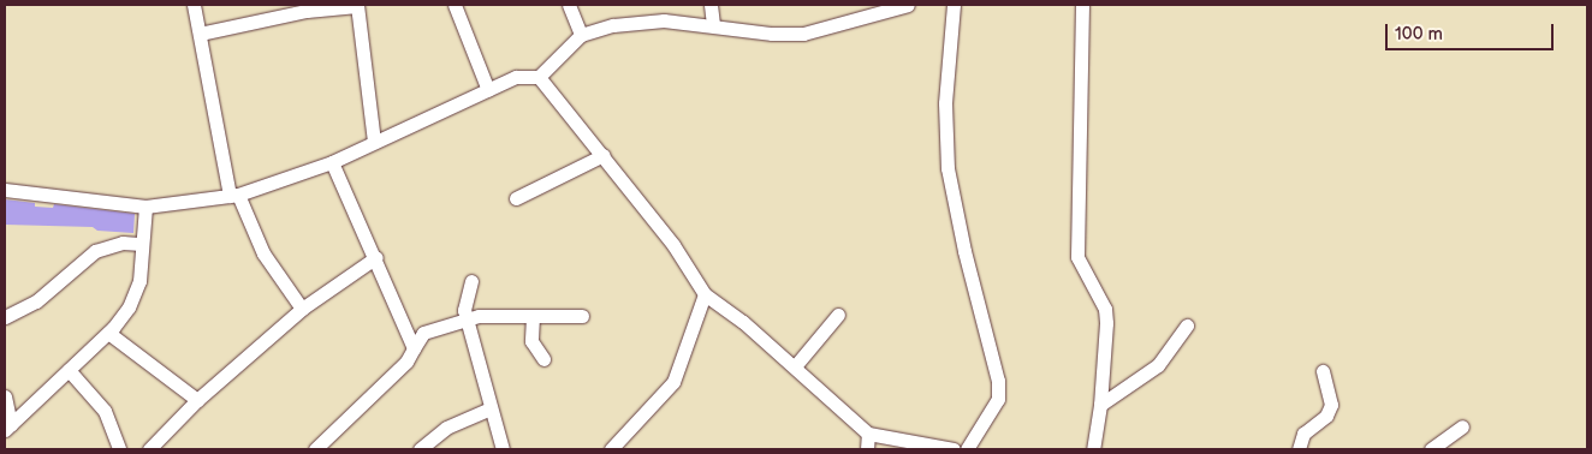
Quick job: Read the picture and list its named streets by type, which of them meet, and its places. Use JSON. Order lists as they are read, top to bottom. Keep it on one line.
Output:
{"scale_bar":"100 m"}
